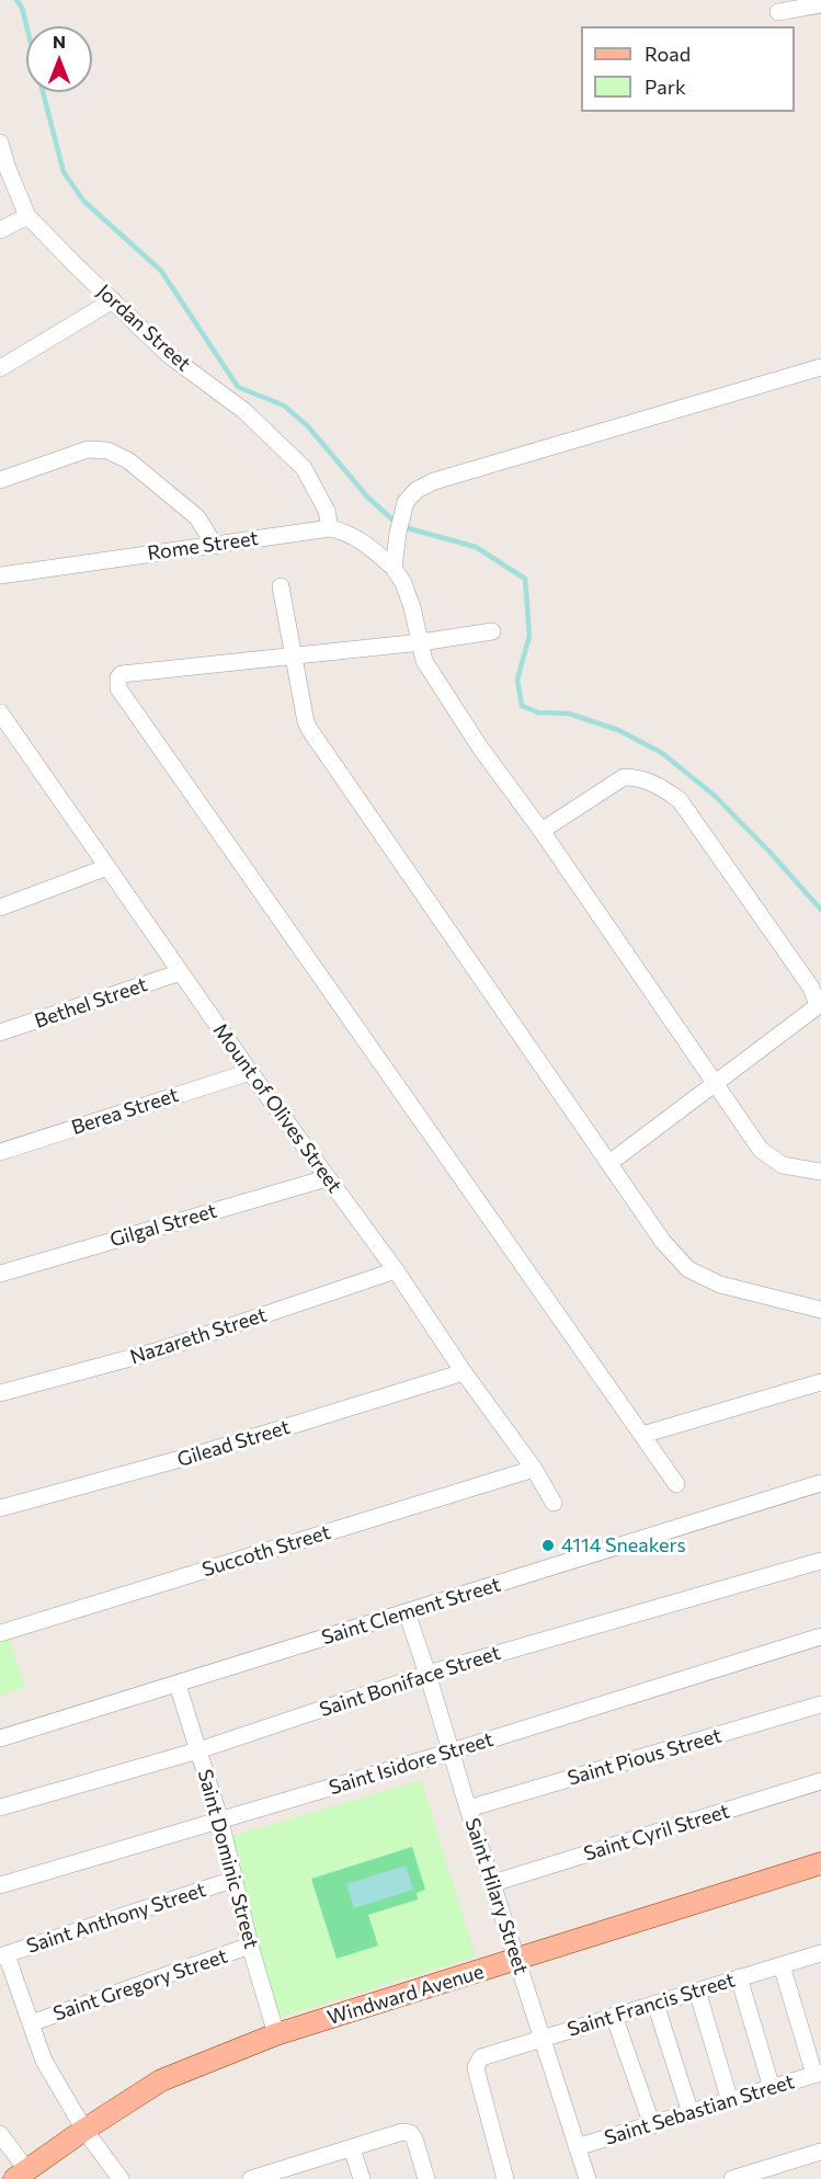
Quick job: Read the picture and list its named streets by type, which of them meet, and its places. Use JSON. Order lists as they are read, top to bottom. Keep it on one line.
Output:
{"streets":{"main road":["Windward Avenue"],"street":["Jordan Street","Rome Street","Bethel Street","Mount of Olives Street","Berea Street","Gilgal Street","Nazareth Street","Gilead Street","Succoth Street","Saint Clement Street","Saint Boniface Street","Saint Pious Street","Saint Isidore Street","Saint Cyril Street","Saint Dominic Street","Saint Hilary Street","Saint Anthony Street","Saint Gregory Street","Saint Francis Street","Saint Sebastian Street"]},"crossings":[["Jordan Street","Rome Street"],["Bethel Street","Mount of Olives Street"],["Mount of Olives Street","Berea Street"],["Mount of Olives Street","Gilgal Street"],["Mount of Olives Street","Nazareth Street"],["Mount of Olives Street","Gilead Street"],["Mount of Olives Street","Succoth Street"],["Saint Clement Street","Saint Dominic Street"],["Saint Clement Street","Saint Hilary Street"],["Saint Boniface Street","Saint Dominic Street"],["Saint Boniface Street","Saint Hilary Street"],["Saint Pious Street","Saint Hilary Street"],["Saint Isidore Street","Saint Dominic Street"],["Saint Isidore Street","Saint Hilary Street"],["Saint Cyril Street","Saint Hilary Street"],["Saint Dominic Street","Saint Anthony Street"],["Saint Dominic Street","Saint Gregory Street"],["Saint Dominic Street","Windward Avenue"],["Saint Hilary Street","Windward Avenue"],["Saint Hilary Street","Saint Francis Street"],["Saint Hilary Street","Saint Sebastian Street"]],"places":["4114 Sneakers"],"legend":["Road","Park"],"north":"top"}
